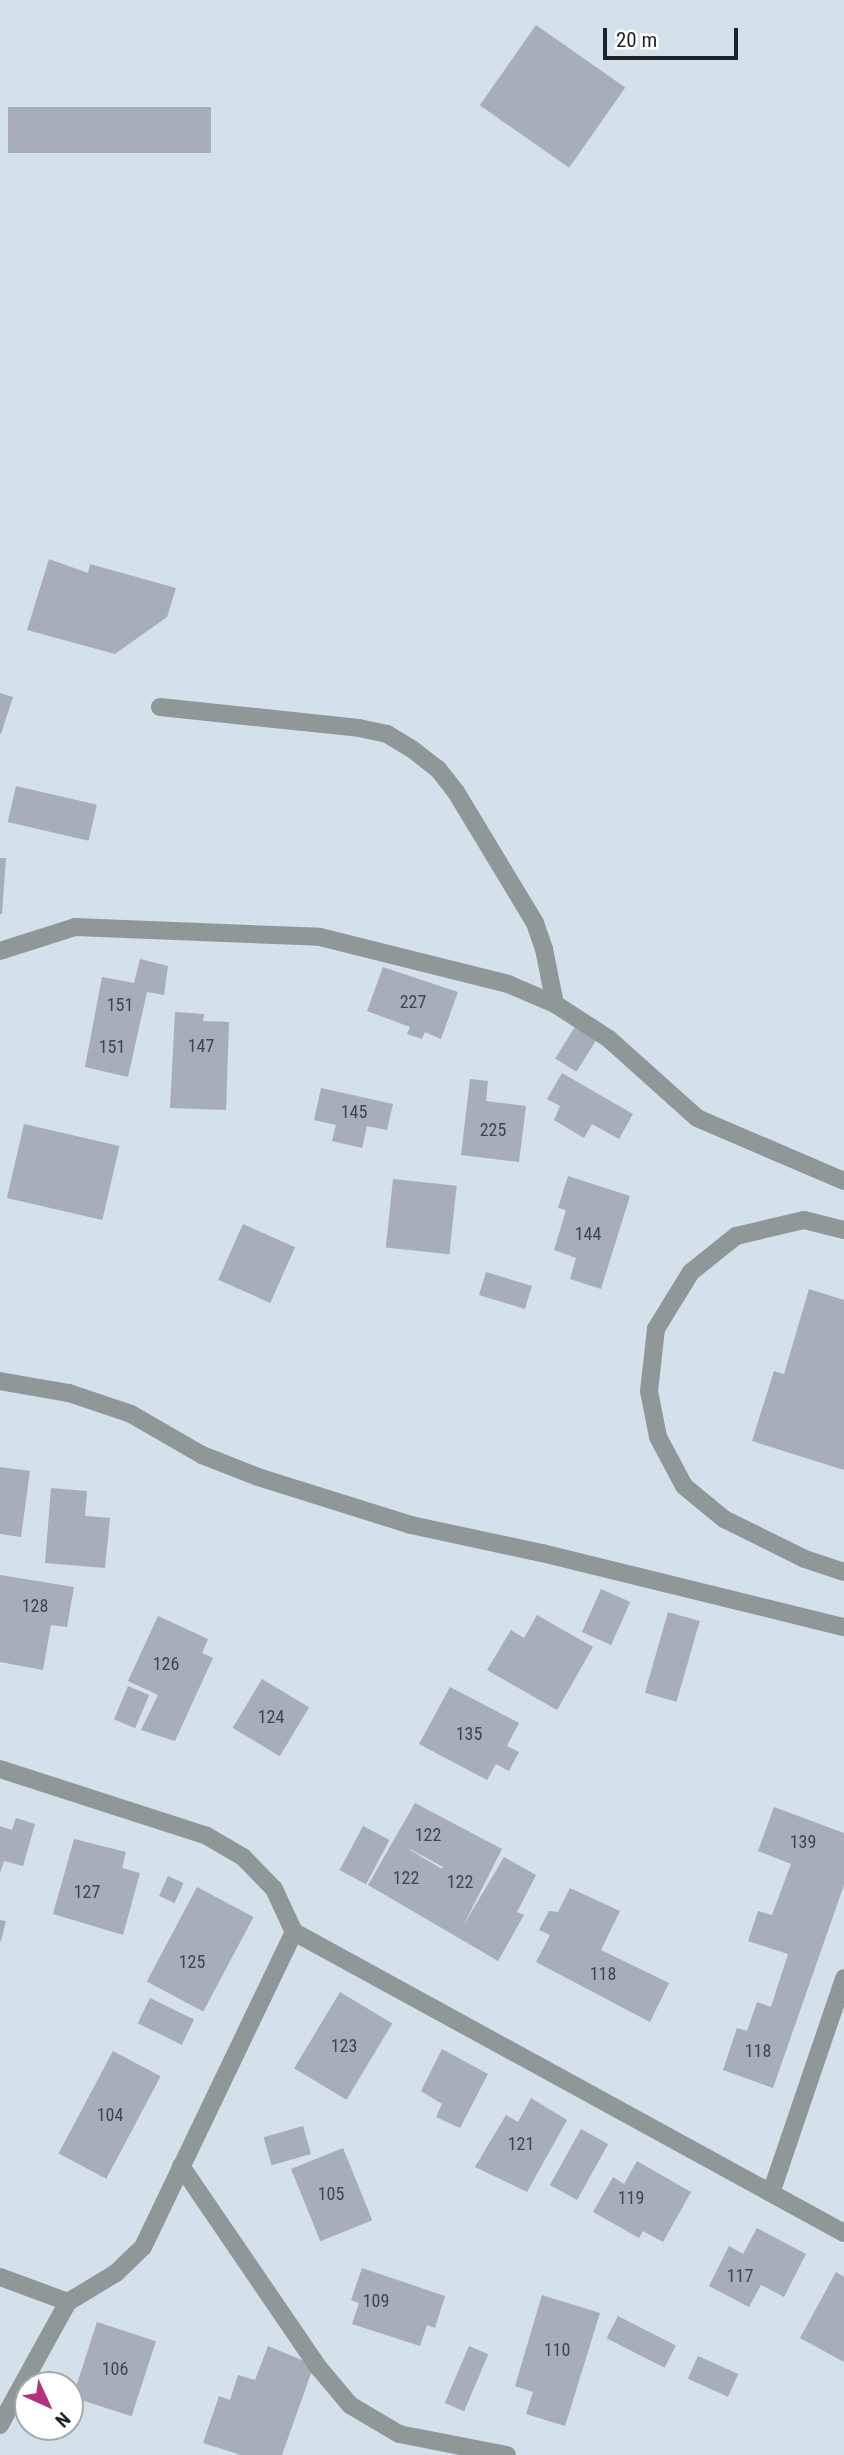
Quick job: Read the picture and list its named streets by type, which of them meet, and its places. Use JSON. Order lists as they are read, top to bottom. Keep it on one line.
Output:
{"house_numbers":["227","151","147","151","145","225","144","128","126","124","135","122","139","122","122","127","125","118","123","118","104","121","105","119","117","109","110","106"],"scale_bar":"20 m","north":"bottom right"}
